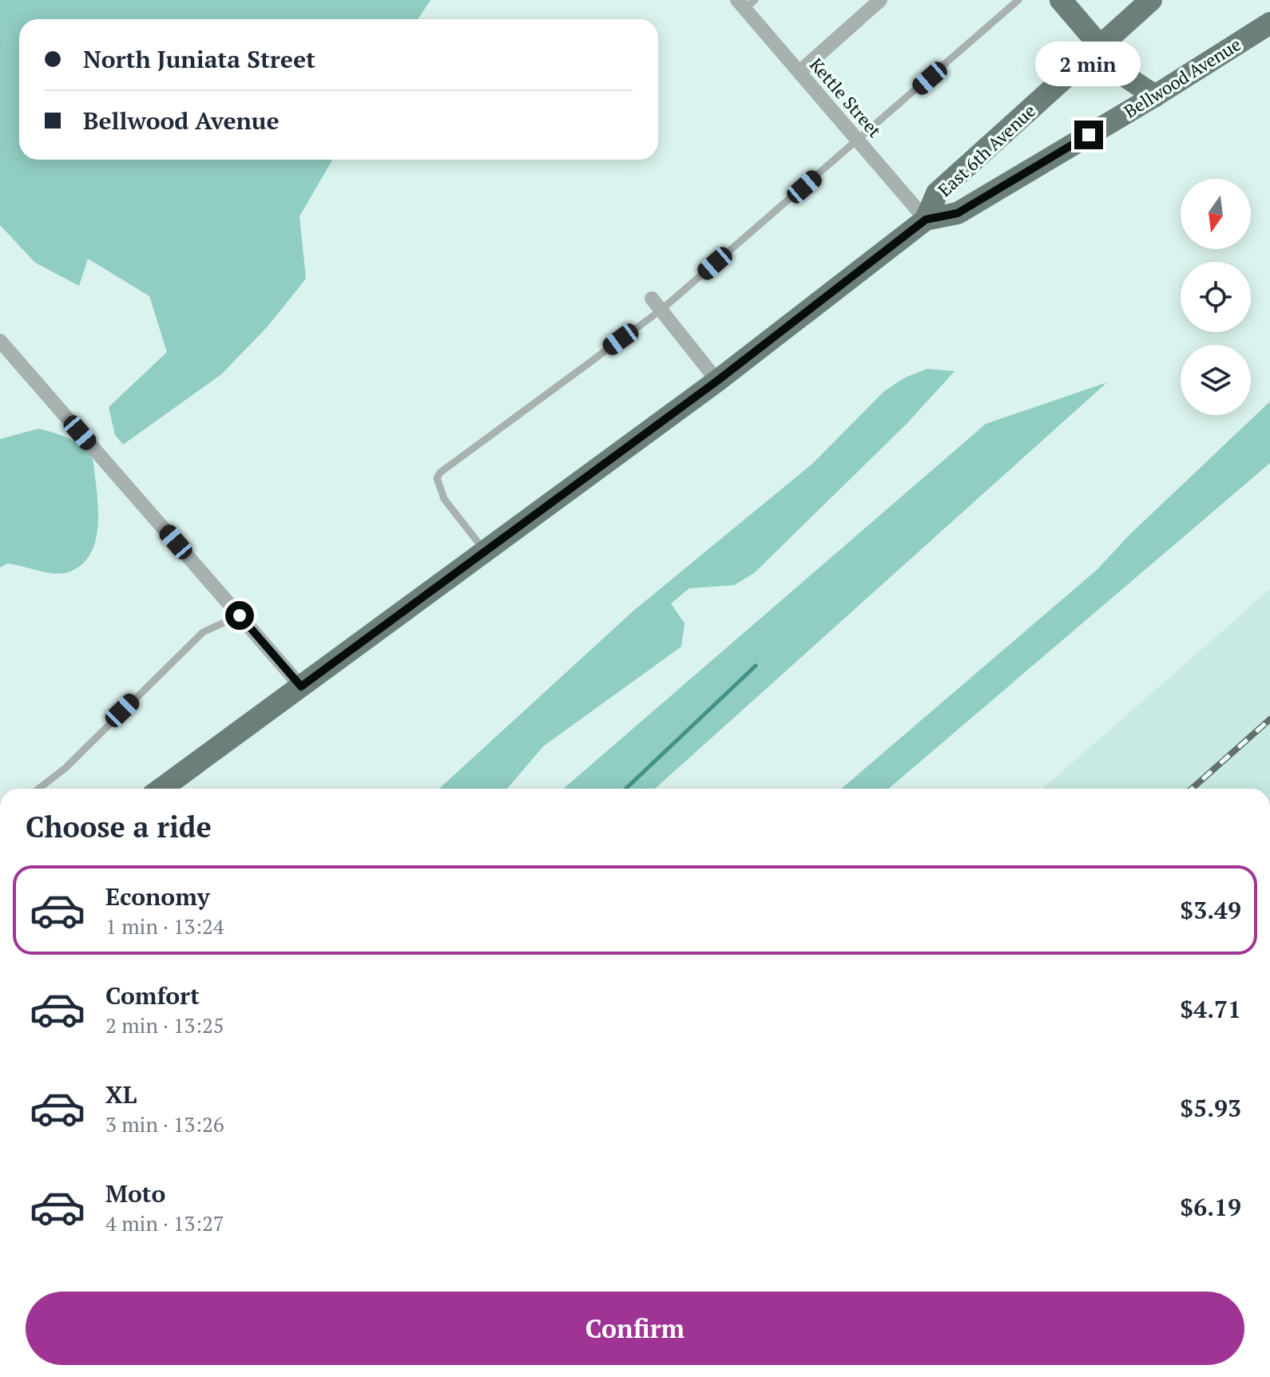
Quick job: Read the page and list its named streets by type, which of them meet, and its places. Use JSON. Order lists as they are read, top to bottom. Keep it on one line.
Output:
{"streets":{"main road":["Bellwood Avenue","East 6th Avenue"],"street":["Kettle Street"]},"crossings":[["Bellwood Avenue","Kettle Street"],["Bellwood Avenue","East 6th Avenue"],["Kettle Street","East 6th Avenue"]],"north":"bottom","page":{"banner":["North Juniata Street","Bellwood Avenue"],"bubble":"2 min","heading":"Choose a ride","list":[{"name":"Economy","note":"1 min · 13:24","value":"$3.49"},{"name":"Comfort","note":"2 min · 13:25","value":"$4.71"},{"name":"XL","note":"3 min · 13:26","value":"$5.93"},{"name":"Moto","note":"4 min · 13:27","value":"$6.19"}],"buttons":"Confirm"}}
